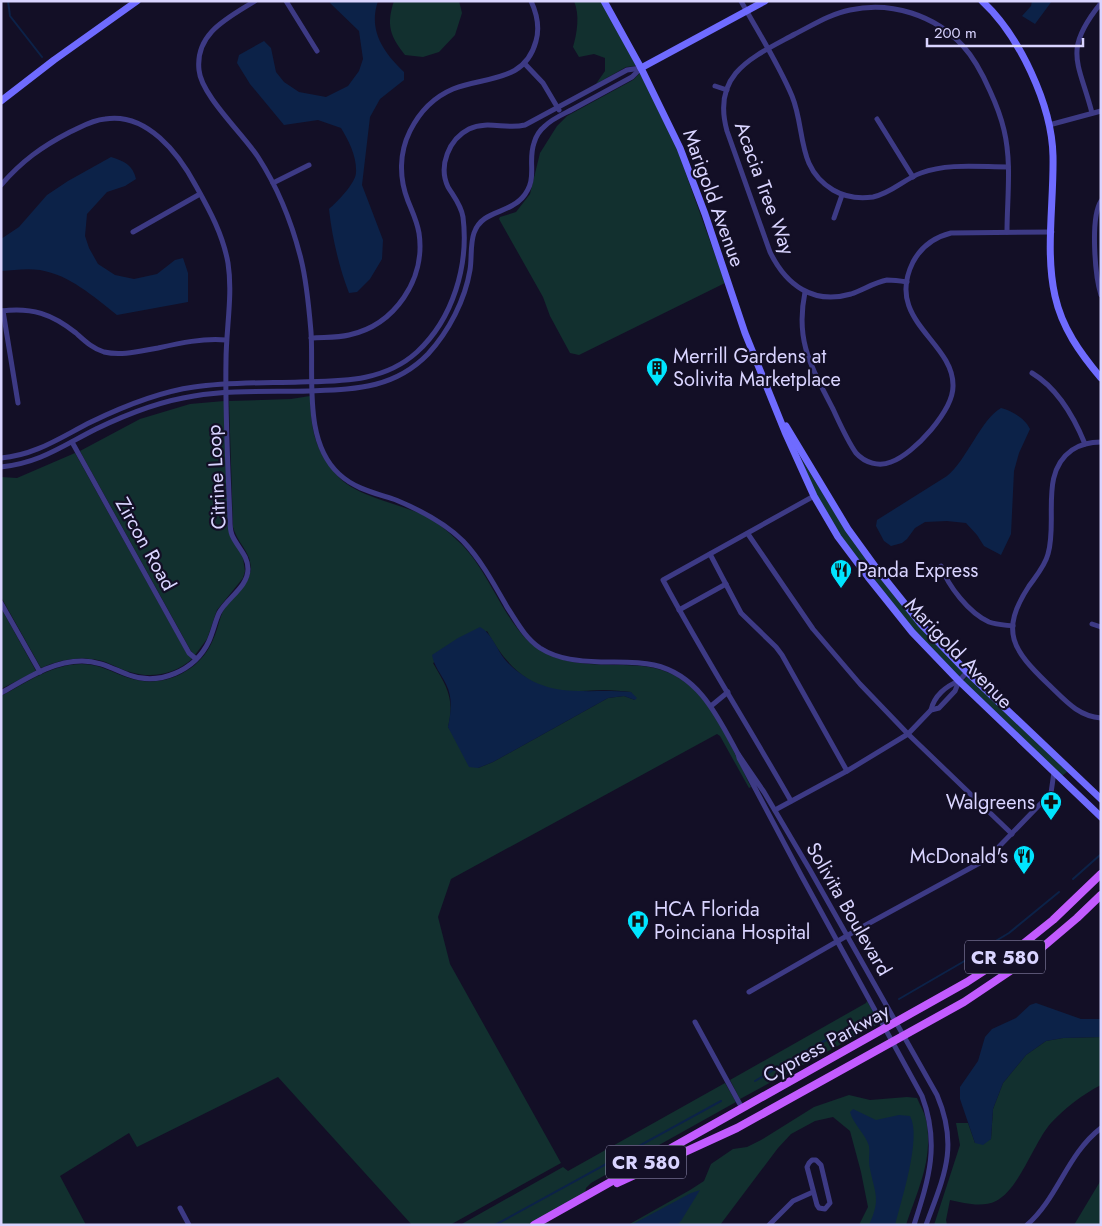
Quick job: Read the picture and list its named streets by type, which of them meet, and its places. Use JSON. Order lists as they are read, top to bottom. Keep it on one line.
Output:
{"streets":{"main road":["Marigold Avenue","CR 580","Cypress Parkway"],"street":["Acacia Tree Way","Citrine Loop","Zircon Road","Solivita Boulevard"]},"crossings":[["Citrine Loop","Zircon Road"],["Solivita Boulevard","Cypress Parkway"]],"places":{"building":["Merrill Gardens at Solivita Marketplace"],"restaurant":["Panda Express","McDonald's"],"pharmacy":["Walgreens"],"hospital":["HCA Florida Poinciana Hospital"]},"scale_bar":"200 m"}
